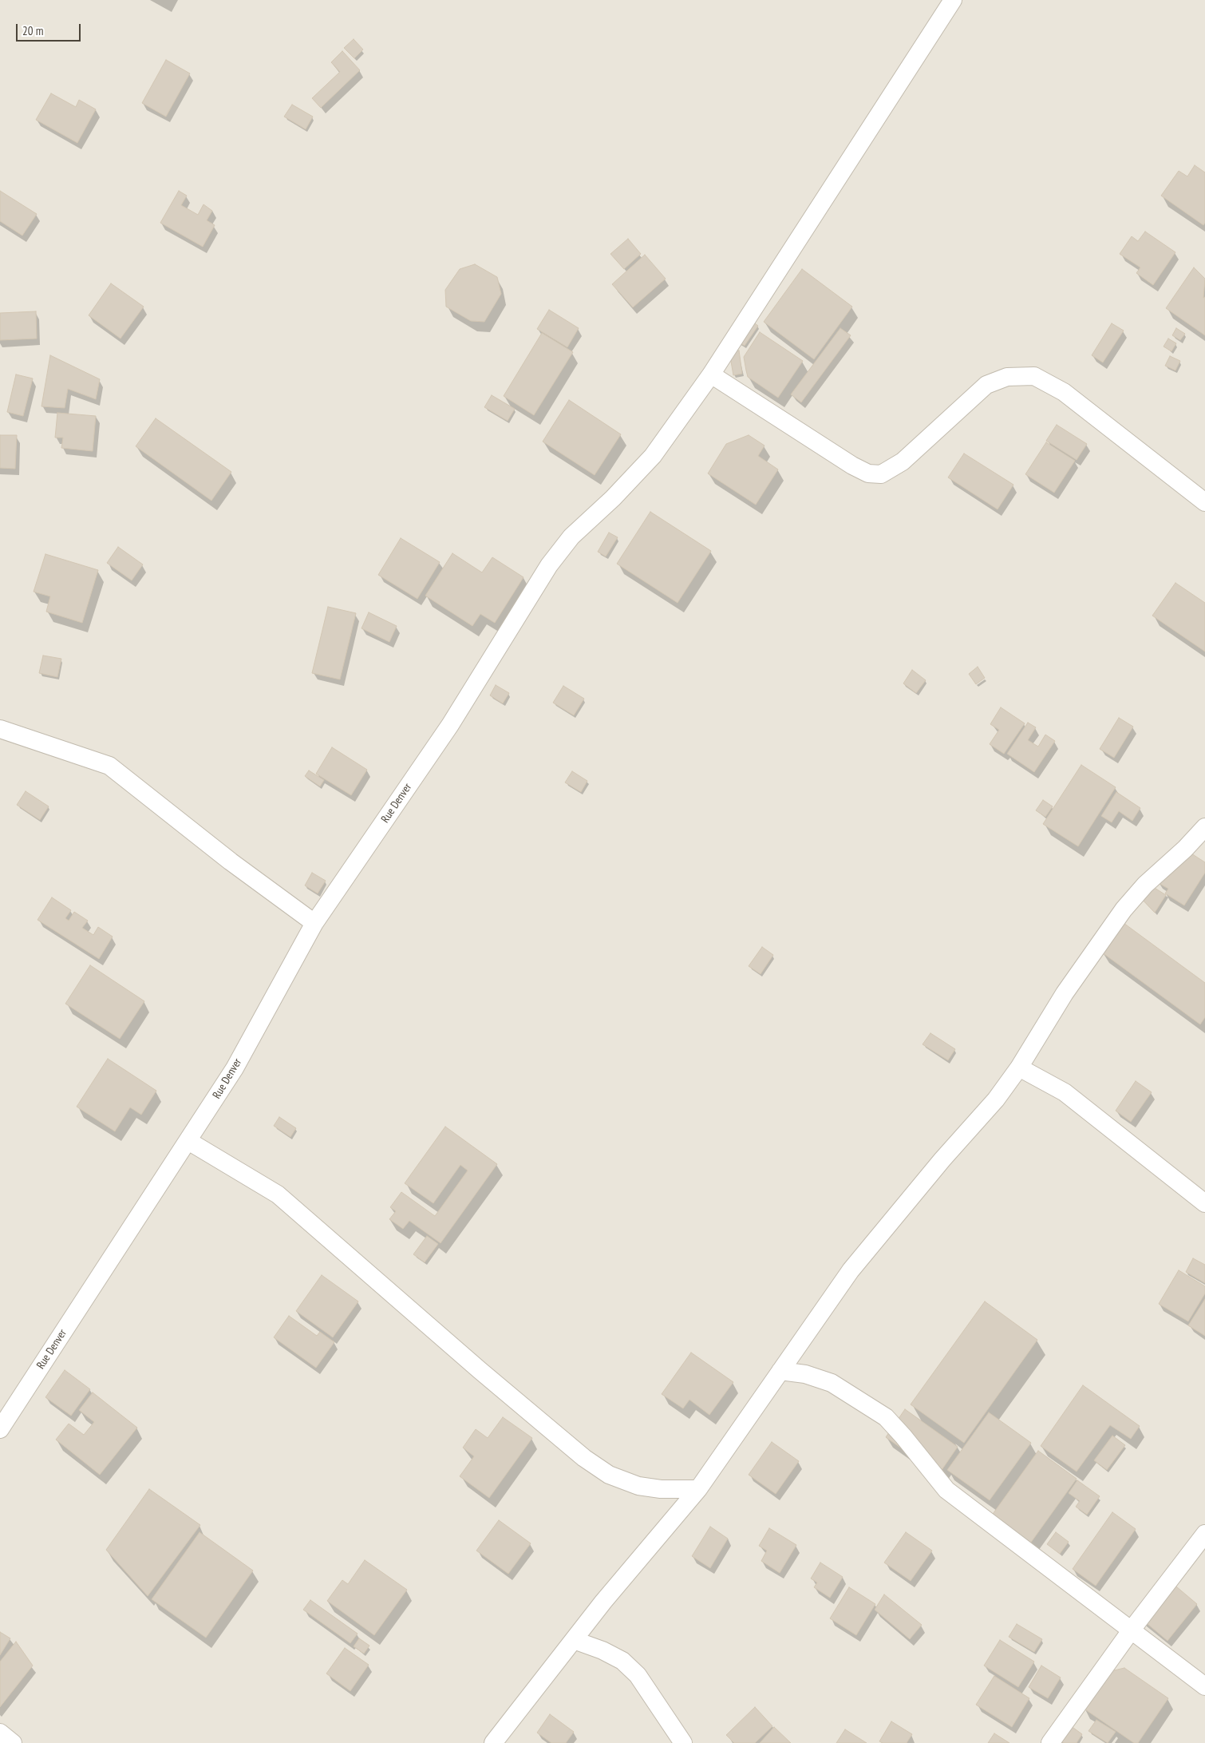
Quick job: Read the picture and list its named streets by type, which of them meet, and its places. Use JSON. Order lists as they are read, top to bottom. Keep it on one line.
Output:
{"streets":{"street":["Rue Denver"]},"scale_bar":"20 m"}
